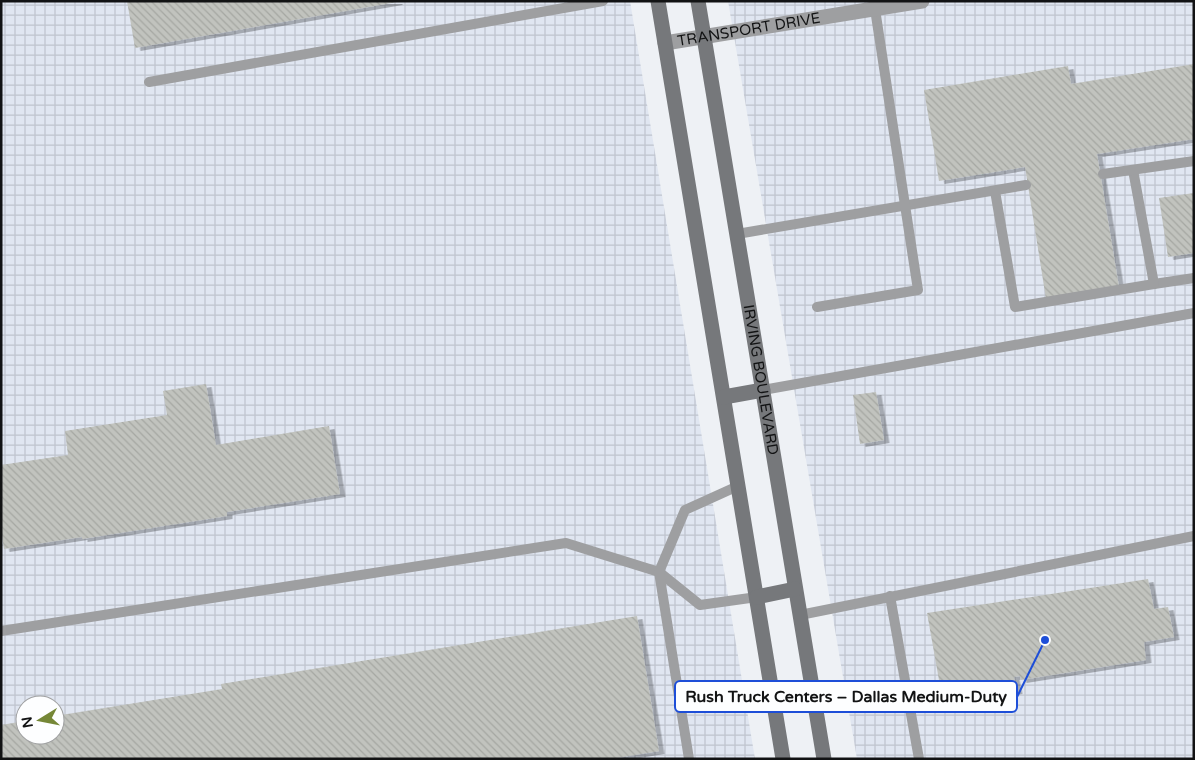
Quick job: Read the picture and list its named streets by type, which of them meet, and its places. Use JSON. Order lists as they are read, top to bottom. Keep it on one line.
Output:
{"streets":{"main road":["IRVING BOULEVARD"],"street":["TRANSPORT DRIVE"]},"crossings":[["TRANSPORT DRIVE","IRVING BOULEVARD"]],"places":["Rush Truck Centers – Dallas Medium-Duty"],"north":"left"}
